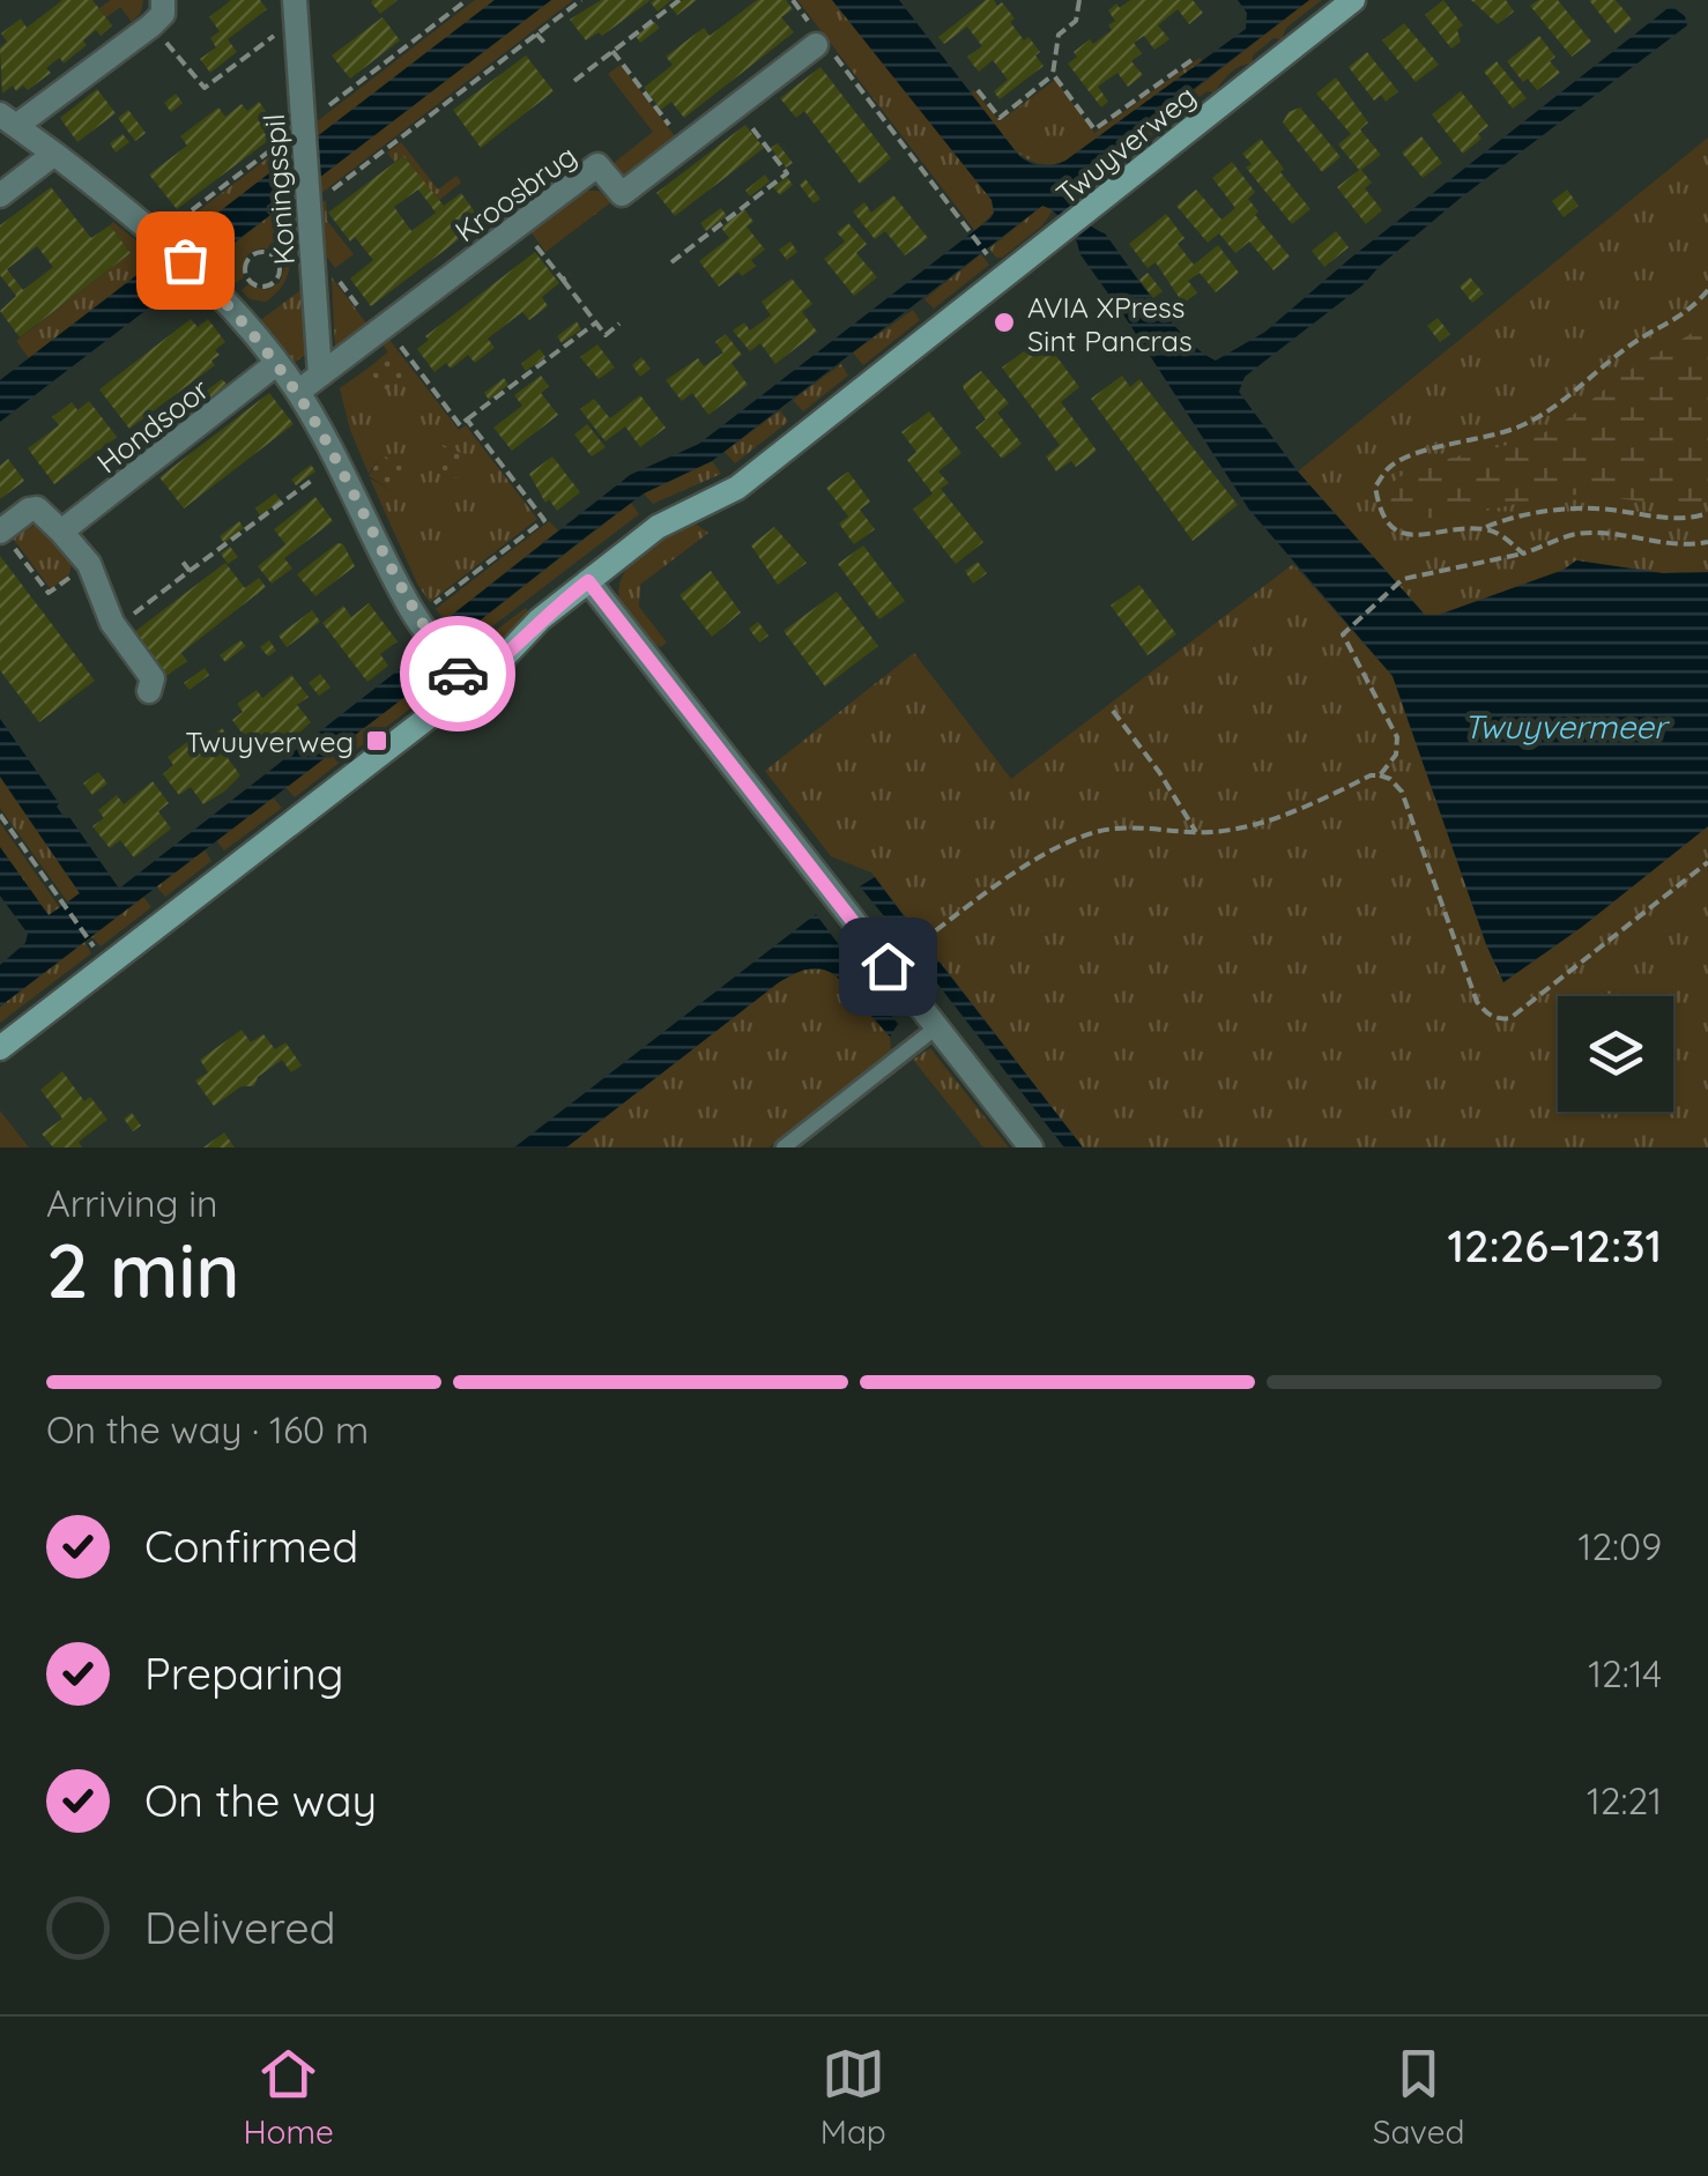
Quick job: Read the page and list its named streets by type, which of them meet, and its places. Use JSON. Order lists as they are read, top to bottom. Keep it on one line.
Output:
{"streets":{"street":["Twuyverweg","Koningsspil","Kroosbrug","Hondsoor"]},"crossings":[["Koningsspil","Kroosbrug"]],"water":["Twuyvermeer"],"places":{"other":["AVIA XPress Sint Pancras"],"transit":["Twuyverweg"]},"page":{"heading":["2 min","Arriving in","12:26–12:31"],"bar":"On the way · 160 m","list":[["Confirmed","12:09"],["Preparing","12:14"],["On the way","12:21"],"Delivered"],"tabs":["Home","Map","Saved"]}}
